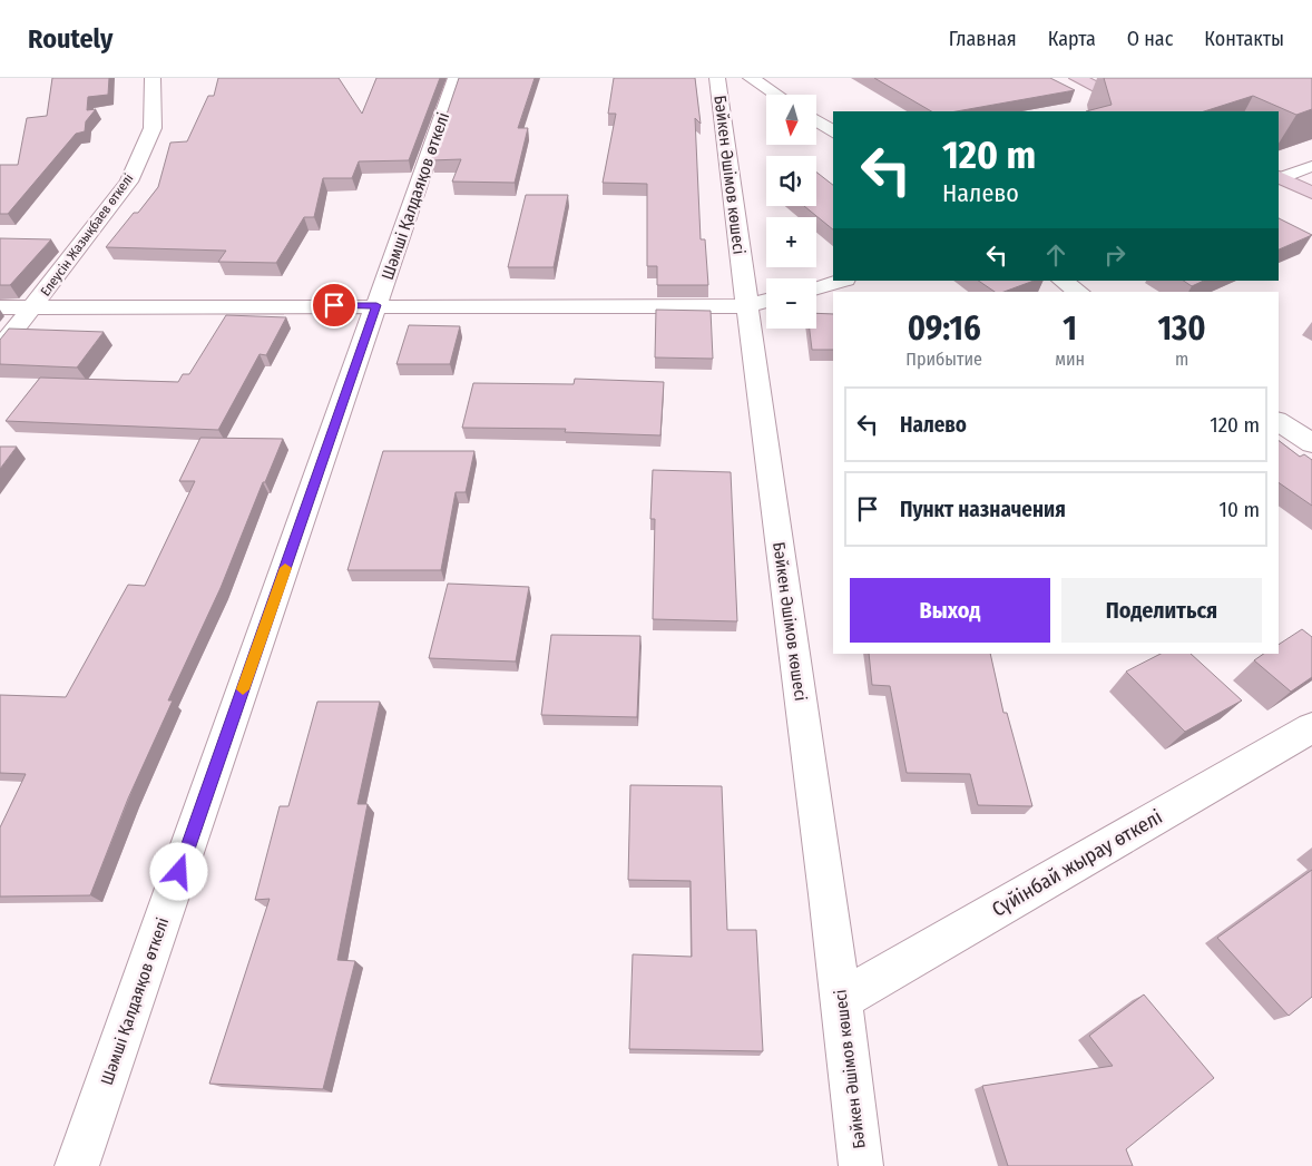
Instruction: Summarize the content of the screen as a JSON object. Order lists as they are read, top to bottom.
{
  "streets": {
    "street": [
      "Бәйкен Әшімов көшесі",
      "Шәмші Қалдаяқов өткелі",
      "Елеусін Жазықбаев өткелі",
      "Сүйінбай жырау өткелі"
    ]
  },
  "crossings": [
    ["Бәйкен Әшімов көшесі", "Сүйінбай жырау өткелі"]
  ],
  "north": "bottom",
  "page": {
    "header": "Routely",
    "nav": [
      "Главная",
      "Карта",
      "О нас",
      "Контакты"
    ],
    "map_buttons": ["+", "−"],
    "turn": ["120 m", "Налево"],
    "eta": [
      "09:16",
      "Прибытие",
      "1",
      "мин",
      "130",
      "m"
    ],
    "list": [
      {
        "name": "Налево",
        "value": "120 m"
      },
      {
        "name": "Пункт назначения",
        "value": "10 m"
      }
    ],
    "buttons": ["Выход", "Поделиться"]
  }
}
